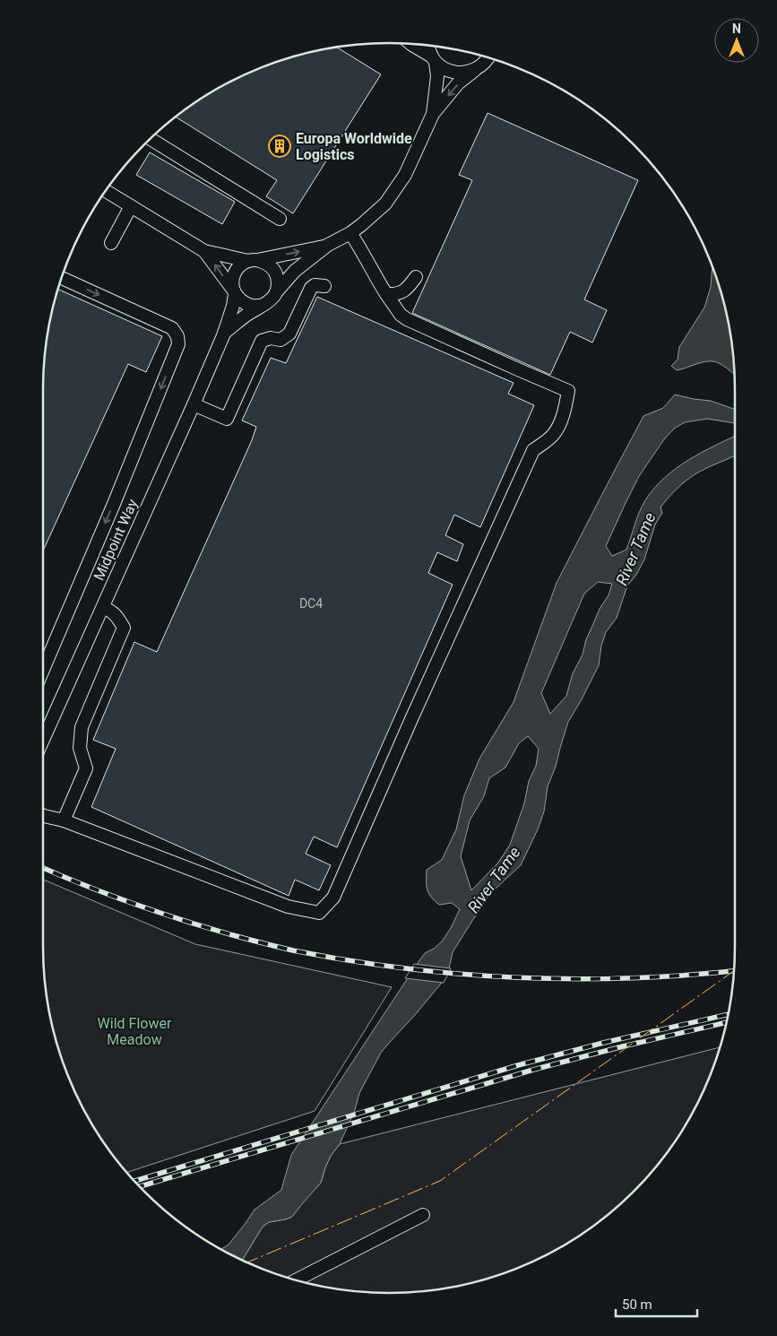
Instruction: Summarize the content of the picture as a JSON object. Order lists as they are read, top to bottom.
{
  "streets": {
    "street": ["Midpoint Way"]
  },
  "water": ["River Tame"],
  "parks": ["Wild Flower Meadow"],
  "places": {
    "building": ["Europa Worldwide Logistics"]
  },
  "house_numbers": ["DC4"],
  "scale_bar": "50 m",
  "north": "top"
}
